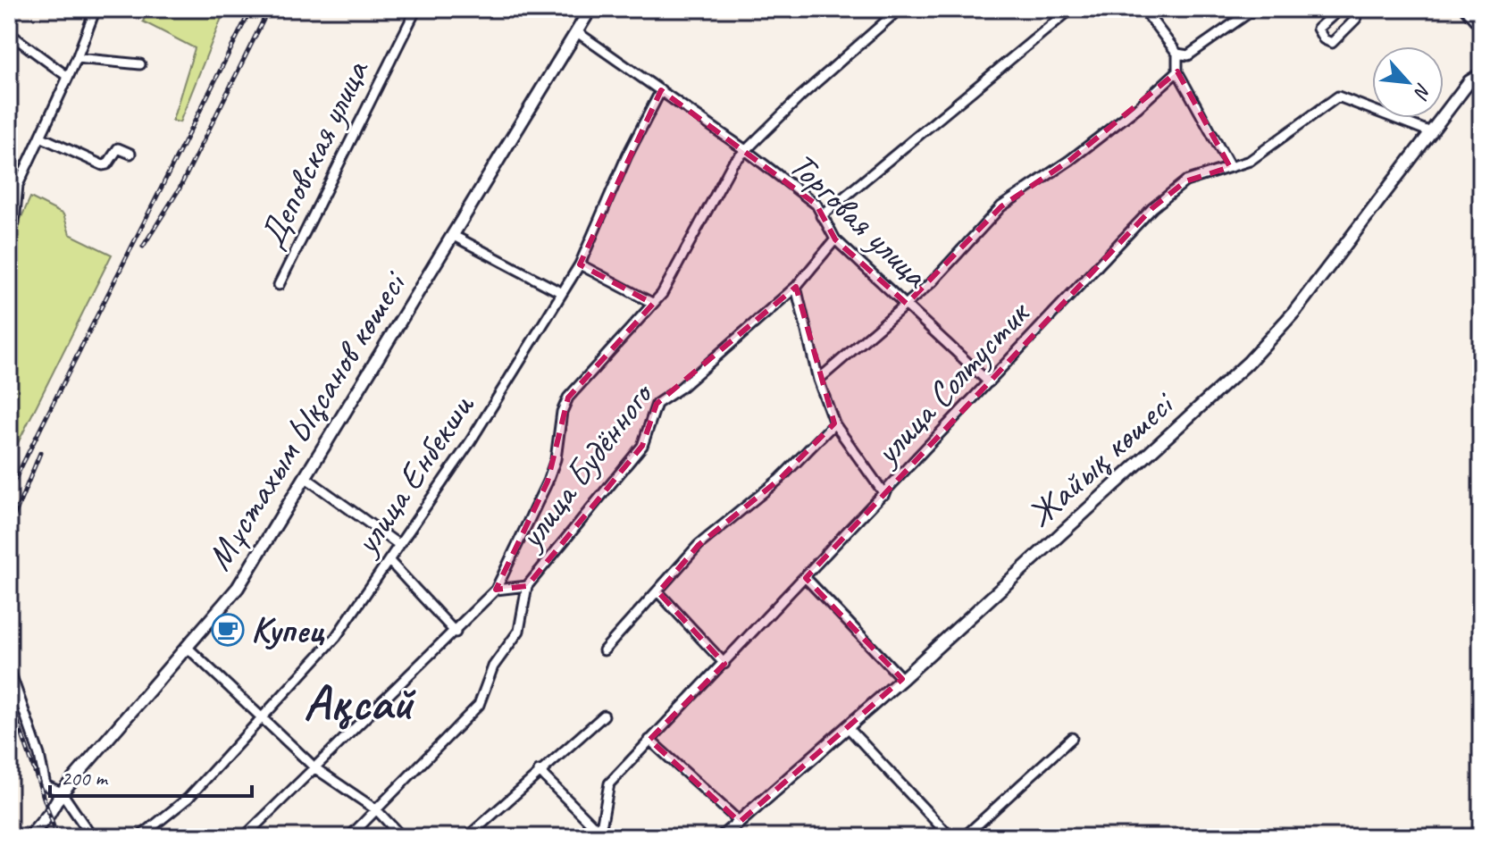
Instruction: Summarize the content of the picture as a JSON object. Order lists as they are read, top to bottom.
{
  "streets": {
    "street": [
      "Деповская улица",
      "Торговая улица",
      "улица Солтустик",
      "Мұстахым Ықсанов көшесі",
      "Жайық көшесі",
      "улица Будённого",
      "улица Енбекши"
    ]
  },
  "crossings": [
    ["Торговая улица", "улица Солтустик"],
    ["Торговая улица", "Мұстахым Ықсанов көшесі"],
    ["Торговая улица", "улица Будённого"],
    ["Торговая улица", "улица Енбекши"],
    ["улица Солтустик", "Жайық көшесі"]
  ],
  "districts": ["Ақсай"],
  "places": {
    "cafe": ["Купец"]
  },
  "scale_bar": "200 m",
  "north": "bottom right"
}
